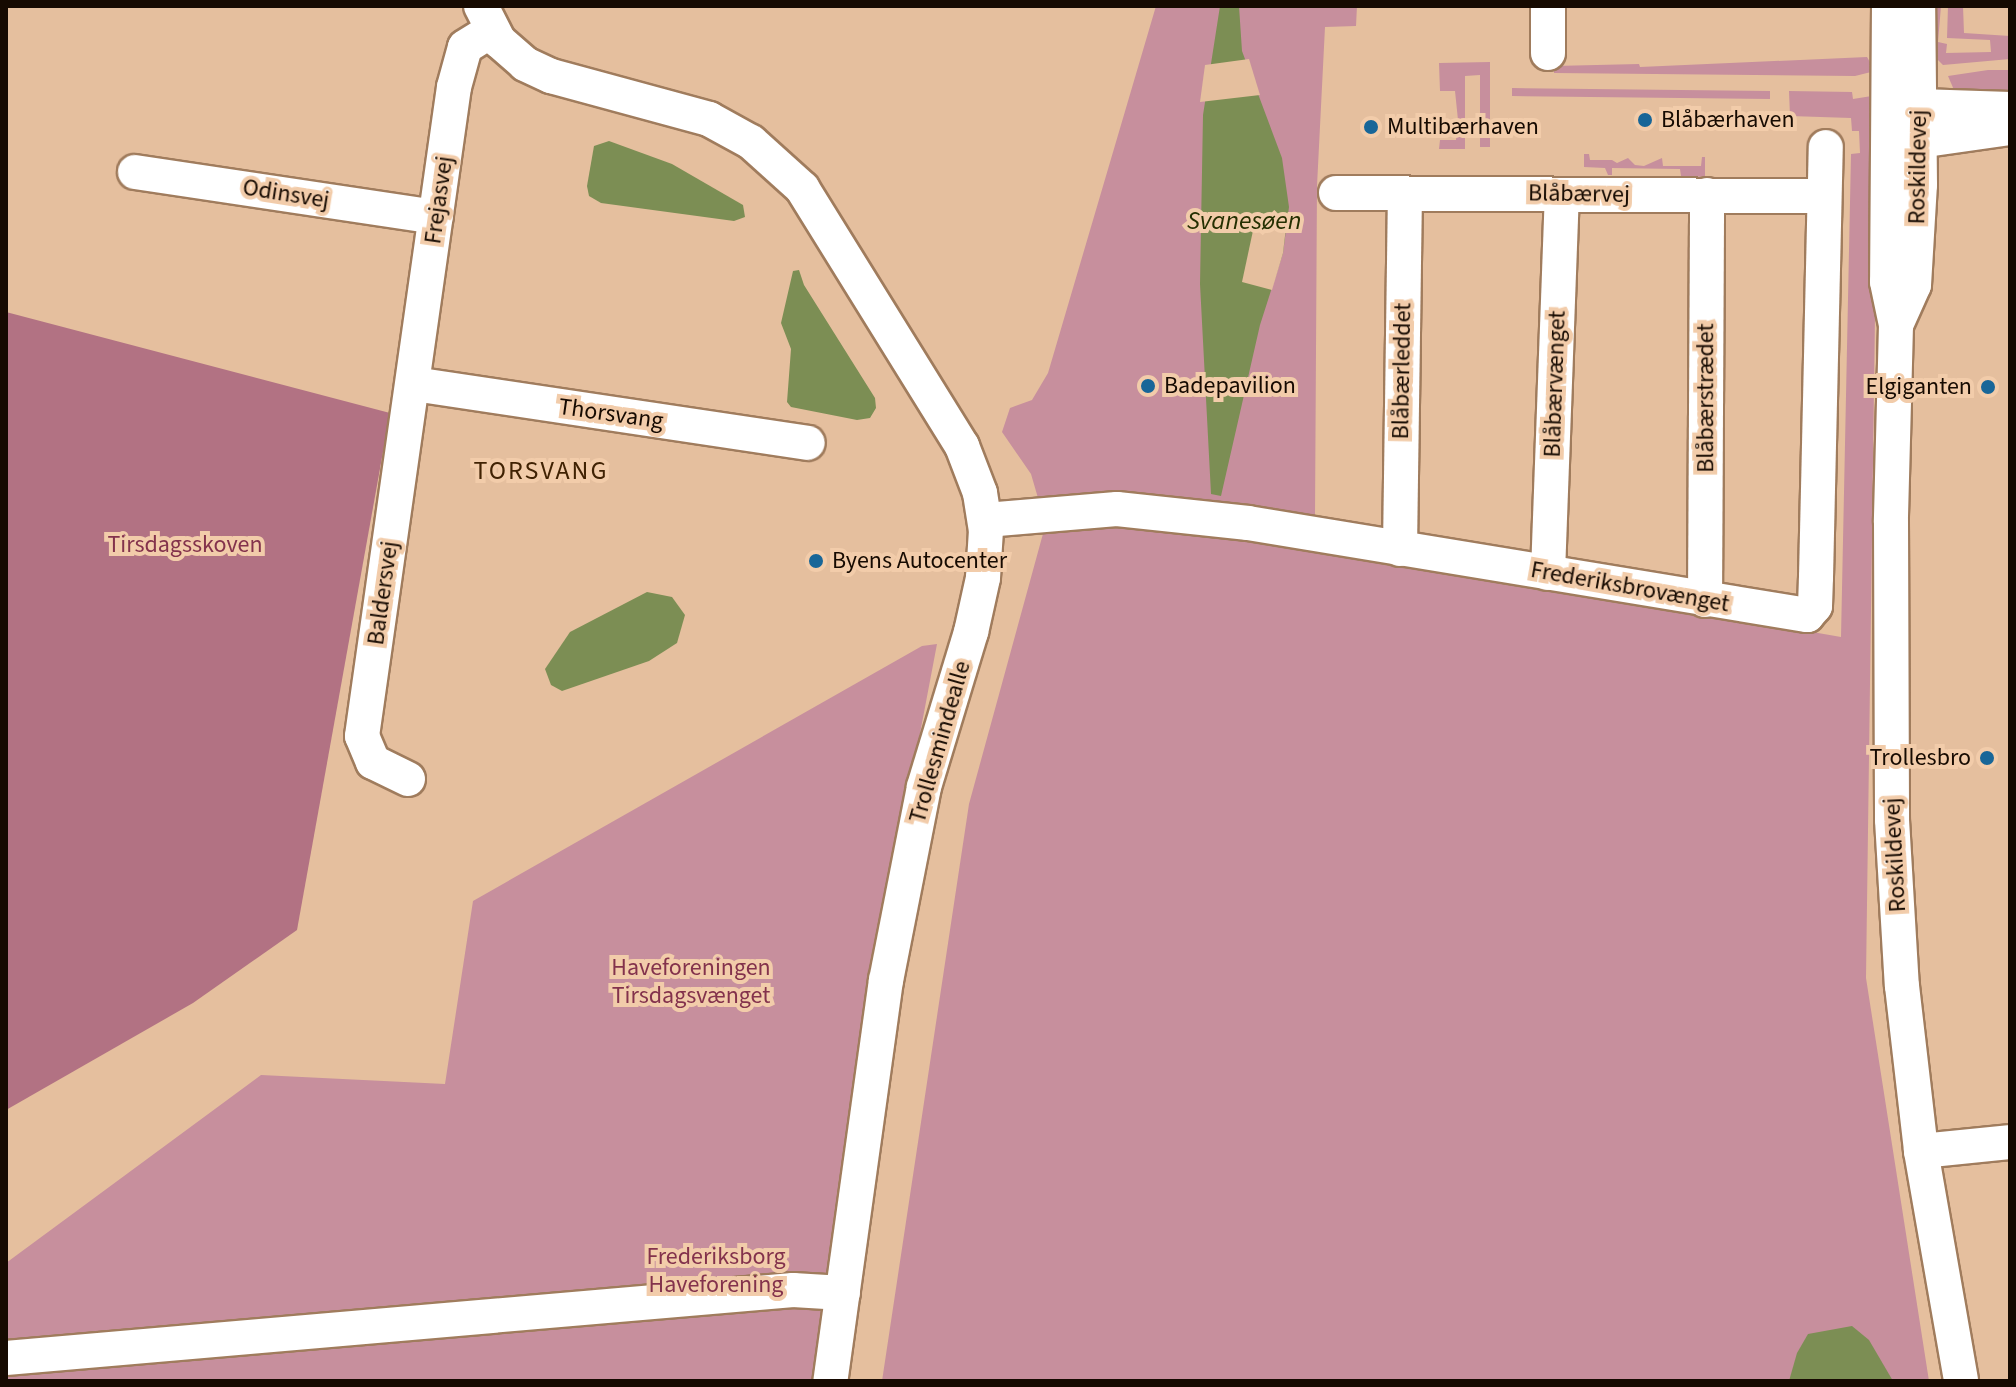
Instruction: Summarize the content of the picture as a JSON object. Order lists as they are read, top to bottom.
{
  "streets": {
    "street": [
      "Roskildevej",
      "Odinsvej",
      "Blåbærvej",
      "Frejasvej",
      "Blåbærleddet",
      "Blåbærvænget",
      "Blåbærstrædet",
      "Thorsvang",
      "Frederiksbrovænget",
      "Baldersvej",
      "Trollesmindealle"
    ]
  },
  "crossings": [
    ["Odinsvej", "Frejasvej"],
    ["Blåbærvej", "Blåbærleddet"],
    ["Blåbærvej", "Blåbærvænget"],
    ["Blåbærvej", "Blåbærstrædet"],
    ["Blåbærvej", "Frederiksbrovænget"],
    ["Frejasvej", "Thorsvang"],
    ["Frejasvej", "Baldersvej"],
    ["Frejasvej", "Trollesmindealle"],
    ["Blåbærleddet", "Frederiksbrovænget"],
    ["Blåbærvænget", "Frederiksbrovænget"],
    ["Blåbærstrædet", "Frederiksbrovænget"],
    ["Thorsvang", "Baldersvej"],
    ["Frederiksbrovænget", "Trollesmindealle"]
  ],
  "districts": ["TORSVANG"],
  "water": ["Svanesøen"],
  "parks": ["Tirsdagsskoven", "Haveforeningen Tirsdagsvænget", "Frederiksborg Haveforening"],
  "places": [
    "Blåbærhaven",
    "Multibærhaven",
    "Badepavilion",
    "Elgiganten",
    "Byens Autocenter",
    "Trollesbro"
  ]
}
